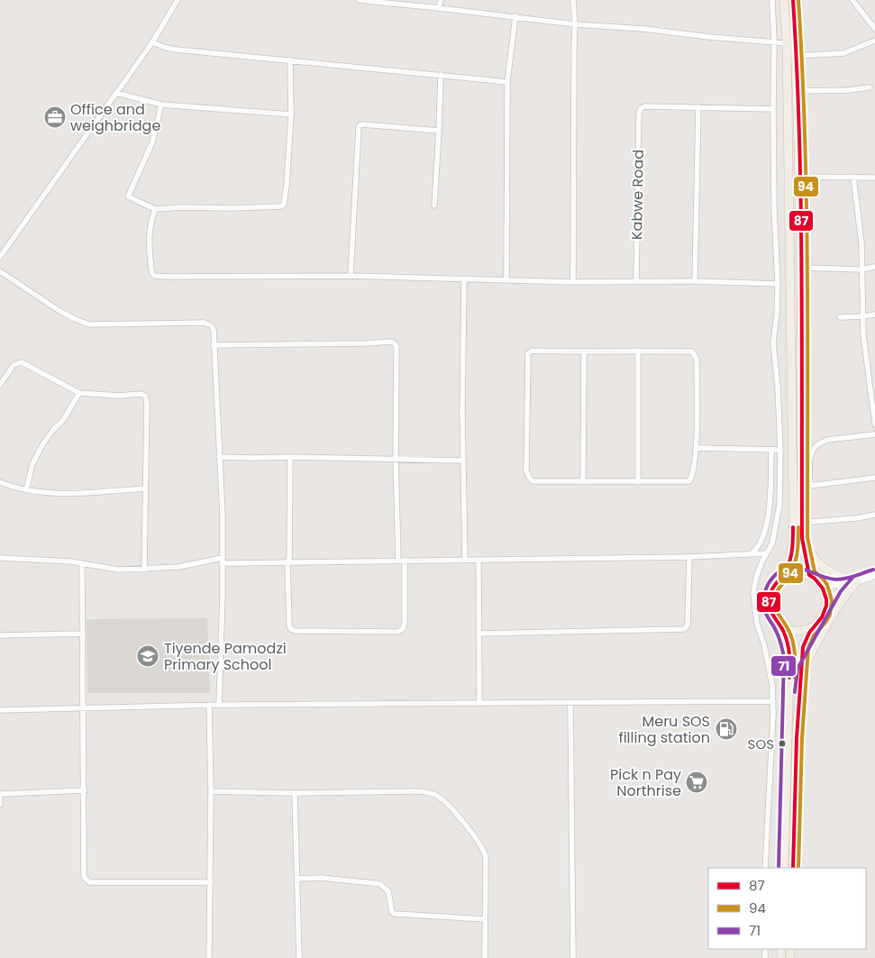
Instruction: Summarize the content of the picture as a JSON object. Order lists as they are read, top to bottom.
{
  "streets": {
    "street": ["Kabwe Road"]
  },
  "places": {
    "office": ["Office and weighbridge"],
    "school or university": ["Tiyende Pamodzi Primary School"],
    "fuel station": ["Meru SOS filling station"],
    "other": ["SOS"],
    "supermarket": ["Pick n Pay Northrise"]
  },
  "lines": ["transit line 87", "transit line 94", "transit line 71"],
  "legend": ["87", "94", "71"]
}
